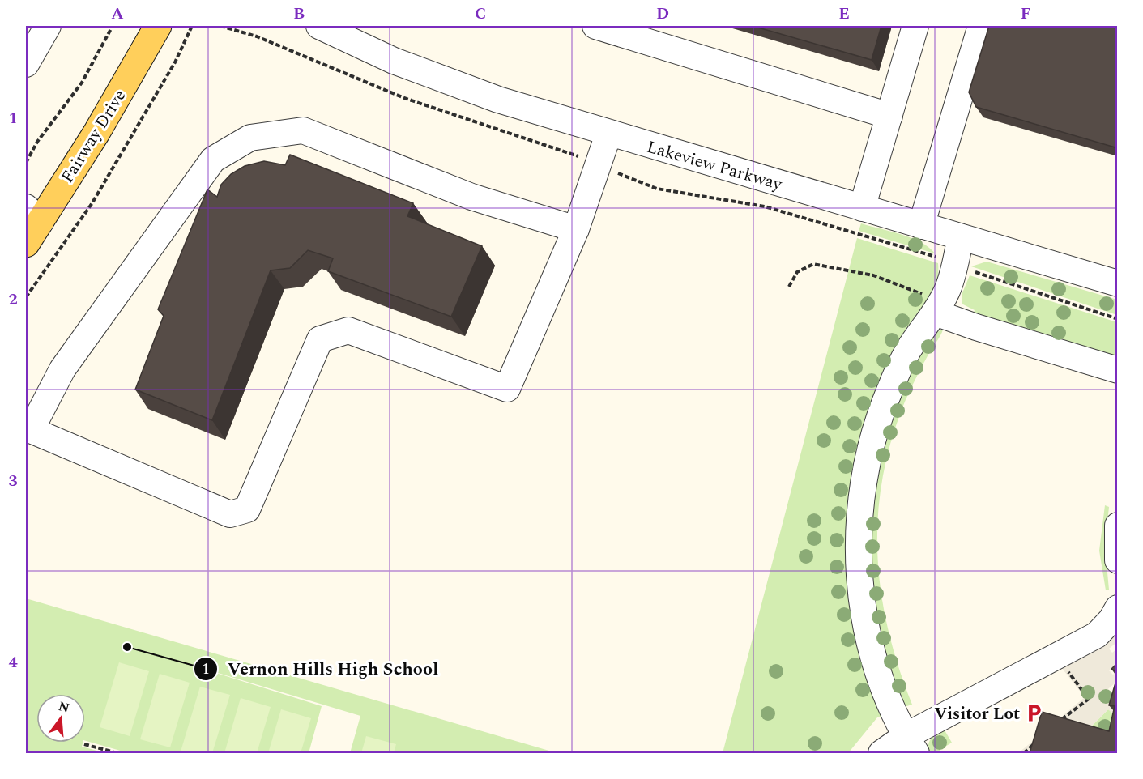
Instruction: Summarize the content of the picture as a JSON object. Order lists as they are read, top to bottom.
{
  "streets": {
    "main road": ["Fairway Drive"],
    "street": ["Lakeview Parkway"]
  },
  "places": {
    "other": ["Vernon Hills High School"],
    "parking": ["Visitor Lot"]
  },
  "north": "top",
  "grid": {
    "columns": [
      "A",
      "B",
      "C",
      "D",
      "E",
      "F"
    ],
    "rows": [
      "1",
      "2",
      "3",
      "4"
    ]
  }
}
